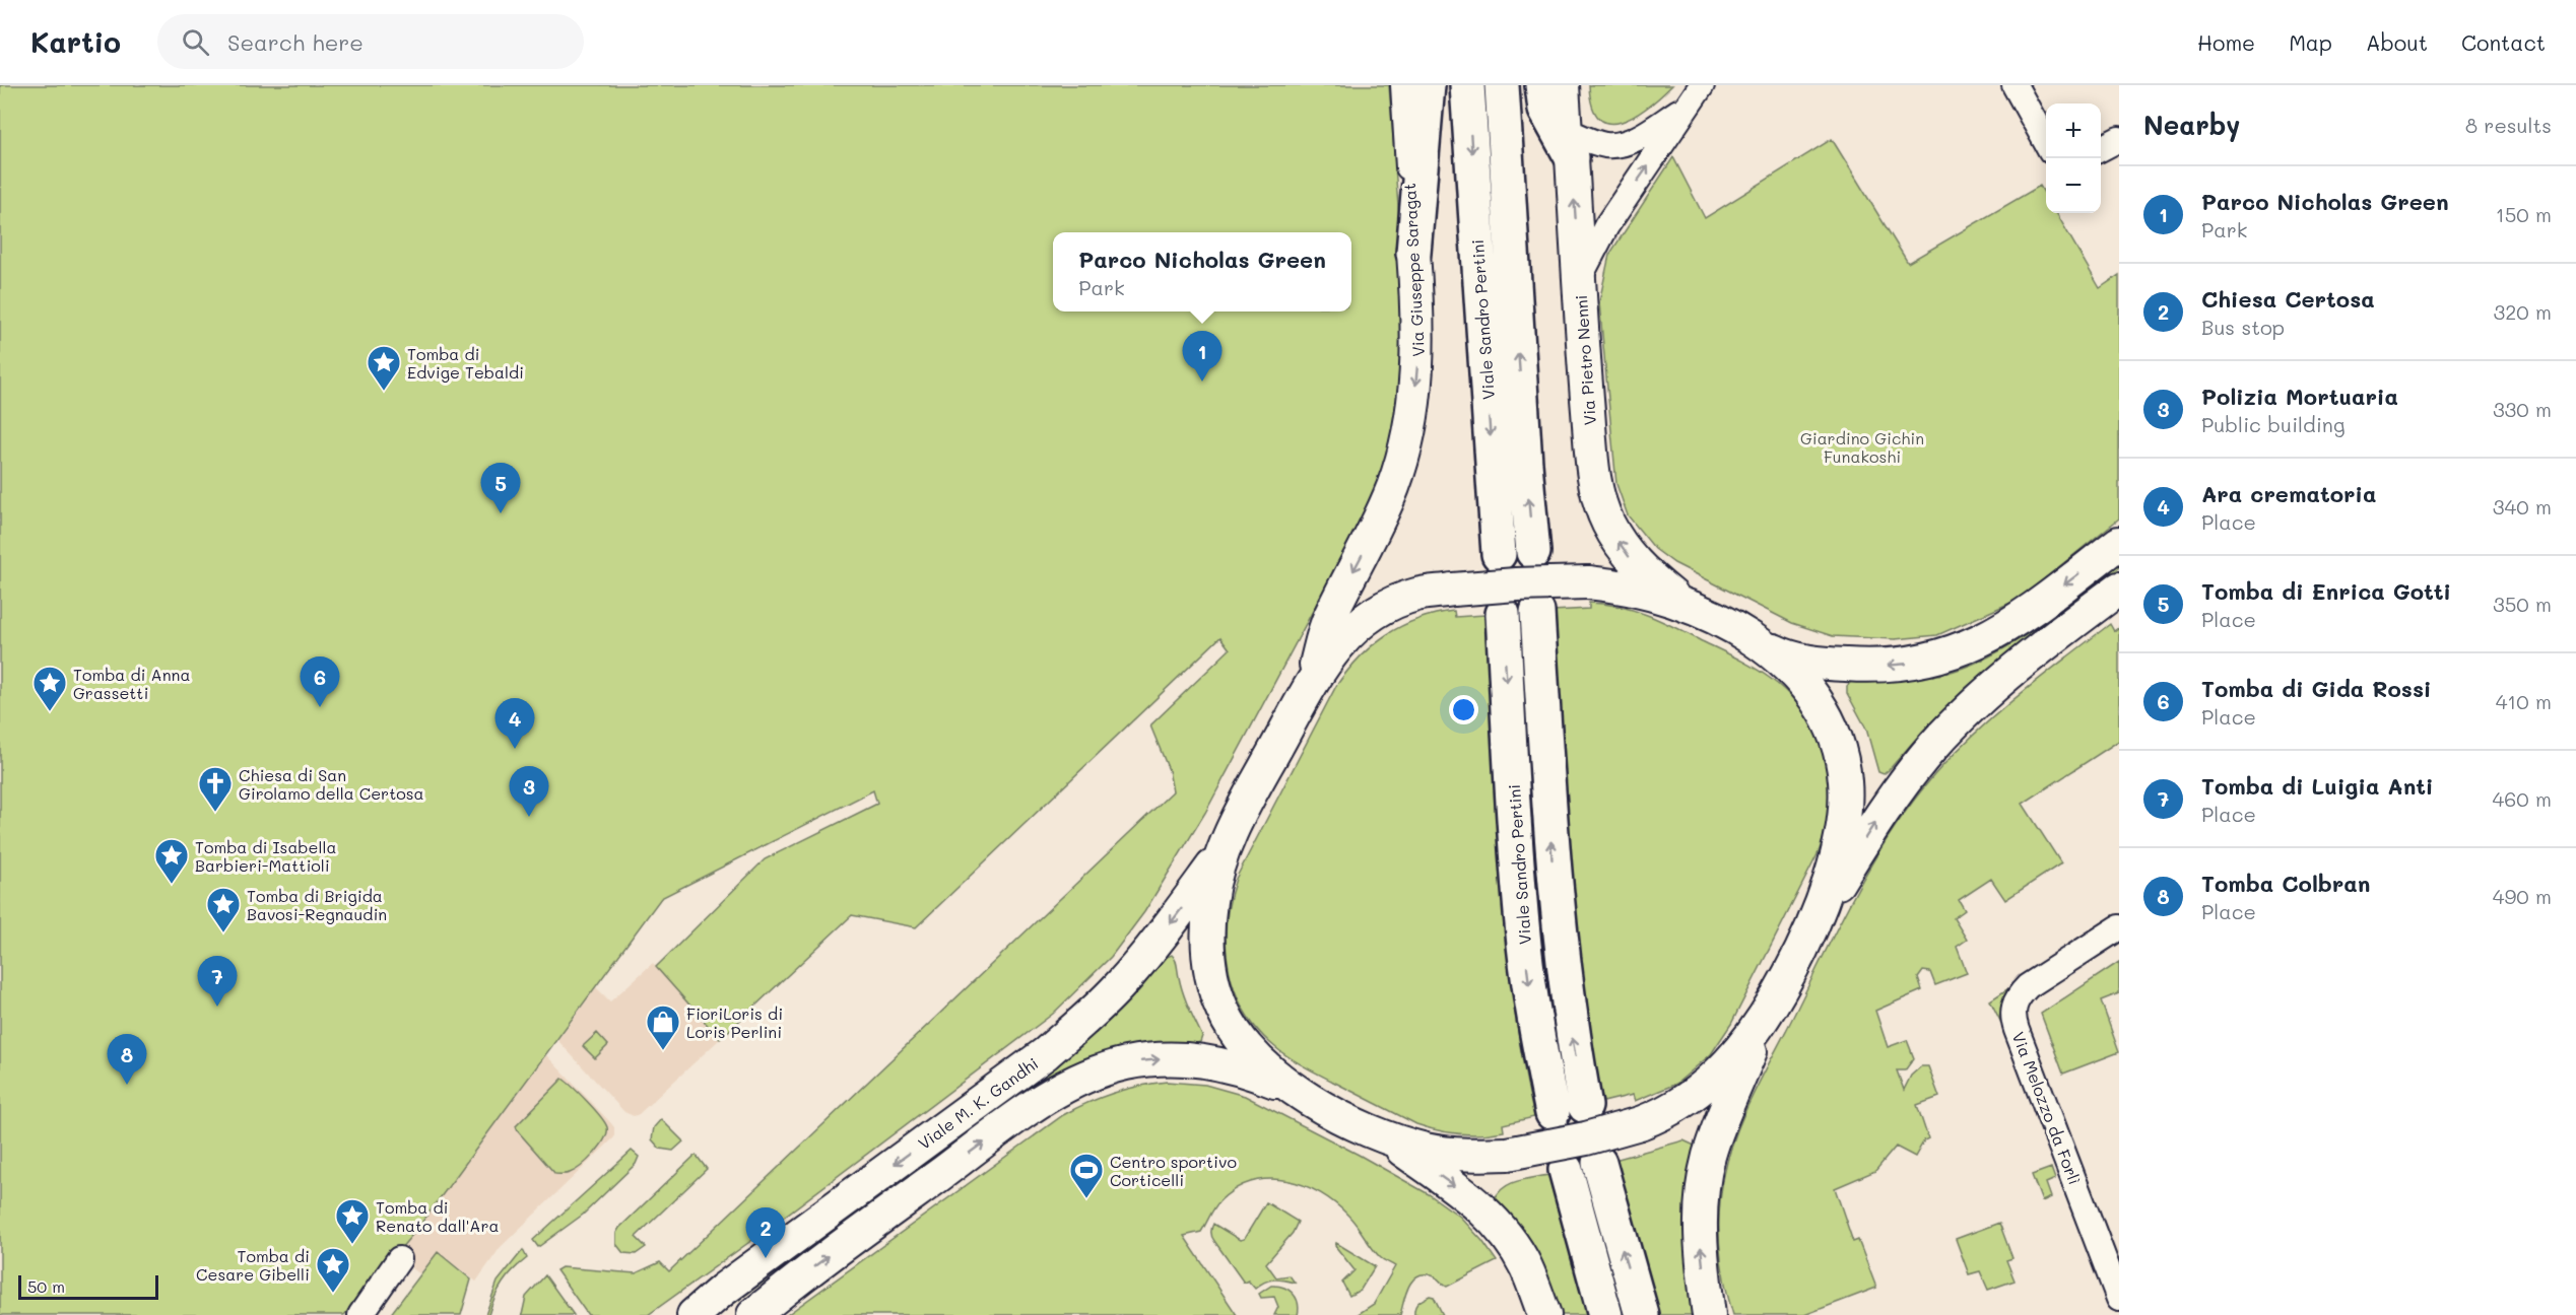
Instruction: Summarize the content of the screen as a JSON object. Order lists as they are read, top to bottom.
{
  "streets": {
    "highway": ["Viale Sandro Pertini"],
    "main road": ["Via Giuseppe Saragat", "Via Pietro Nenni", "Viale M. K. Gandhi"],
    "street": ["Via Melozzo da Forlì"]
  },
  "one_way": ["Via Giuseppe Saragat", "Via Pietro Nenni", "Viale M. K. Gandhi"],
  "parks": ["Giardino Gichin Funakoshi"],
  "places": {
    "place": [
      "Tomba di Edvige Tebaldi",
      "Tomba di Anna Grassetti",
      "Tomba di Isabella Barbieri-Mattioli",
      "Tomba di Brigida Bavosi-Regnaudin",
      "Tomba di Renato dall'Ara",
      "Tomba di Cesare Gibelli"
    ],
    "church": ["Chiesa di San Girolamo della Certosa"],
    "shop": ["FioriLoris di Loris Perlini"],
    "sports": ["Centro sportivo Corticelli"]
  },
  "scale_bar": "50 m",
  "page": {
    "header": "Kartio",
    "search": "Search here",
    "nav": [
      "Home",
      "Map",
      "About",
      "Contact"
    ],
    "heading": ["Nearby", "8 results"],
    "map_buttons": ["+", "−"],
    "list": [
      {
        "mark": "1",
        "name": "Parco Nicholas Green",
        "note": "Park",
        "value": "150 m"
      },
      {
        "mark": "2",
        "name": "Chiesa Certosa",
        "note": "Bus stop",
        "value": "320 m"
      },
      {
        "mark": "3",
        "name": "Polizia Mortuaria",
        "note": "Public building",
        "value": "330 m"
      },
      {
        "mark": "4",
        "name": "Ara crematoria",
        "note": "Place",
        "value": "340 m"
      },
      {
        "mark": "5",
        "name": "Tomba di Enrica Gotti",
        "note": "Place",
        "value": "350 m"
      },
      {
        "mark": "6",
        "name": "Tomba di Gida Rossi",
        "note": "Place",
        "value": "410 m"
      },
      {
        "mark": "7",
        "name": "Tomba di Luigia Anti",
        "note": "Place",
        "value": "460 m"
      },
      {
        "mark": "8",
        "name": "Tomba Colbran",
        "note": "Place",
        "value": "490 m"
      }
    ],
    "popup": ["Parco Nicholas Green", "Park"],
    "pins": [
      "1",
      "5",
      "6",
      "4",
      "3",
      "7",
      "8",
      "2"
    ],
    "scale": "50 m"
  }
}
